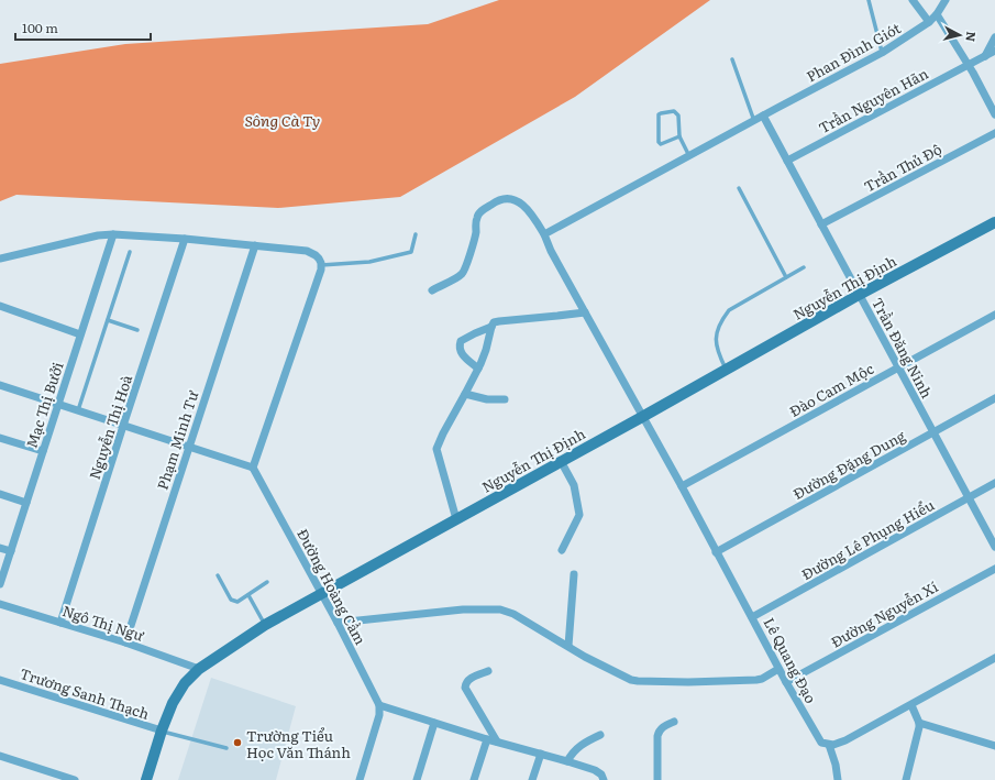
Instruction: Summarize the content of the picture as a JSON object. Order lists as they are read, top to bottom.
{
  "streets": {
    "street": [
      "Phan Đình Giót",
      "Trần Nguyên Hãn",
      "Trần Thủ Độ",
      "Nguyễn Thị Định",
      "Trần Đăng Ninh",
      "Đào Cam Mộc",
      "Mạc Thị Bưởi",
      "Nguyễn Thị Hoà",
      "Phạm Minh Tư",
      "Đường Đặng Dung",
      "Đường Lê Phụng Hiểu",
      "Đường Hoàng Cầm",
      "Đường Nguyễn Xí",
      "Ngô Thị Ngư",
      "Lê Quang Đạo",
      "Trương Sanh Thạch"
    ]
  },
  "crossings": [
    ["Phan Đình Giót", "Trần Đăng Ninh"],
    ["Phan Đình Giót", "Lê Quang Đạo"],
    ["Trần Nguyên Hãn", "Trần Đăng Ninh"],
    ["Trần Thủ Độ", "Trần Đăng Ninh"],
    ["Nguyễn Thị Định", "Trần Đăng Ninh"],
    ["Nguyễn Thị Định", "Đường Hoàng Cầm"],
    ["Nguyễn Thị Định", "Ngô Thị Ngư"],
    ["Nguyễn Thị Định", "Lê Quang Đạo"],
    ["Nguyễn Thị Định", "Trương Sanh Thạch"],
    ["Trần Đăng Ninh", "Đào Cam Mộc"],
    ["Trần Đăng Ninh", "Đường Đặng Dung"],
    ["Trần Đăng Ninh", "Đường Lê Phụng Hiểu"],
    ["Đào Cam Mộc", "Lê Quang Đạo"],
    ["Nguyễn Thị Hoà", "Ngô Thị Ngư"],
    ["Phạm Minh Tư", "Ngô Thị Ngư"],
    ["Đường Đặng Dung", "Lê Quang Đạo"],
    ["Đường Lê Phụng Hiểu", "Lê Quang Đạo"],
    ["Đường Nguyễn Xí", "Lê Quang Đạo"]
  ],
  "water": ["Sông Cà Ty"],
  "places": ["Trường Tiểu Học Văn Thánh"],
  "scale_bar": "100 m",
  "north": "right"
}
